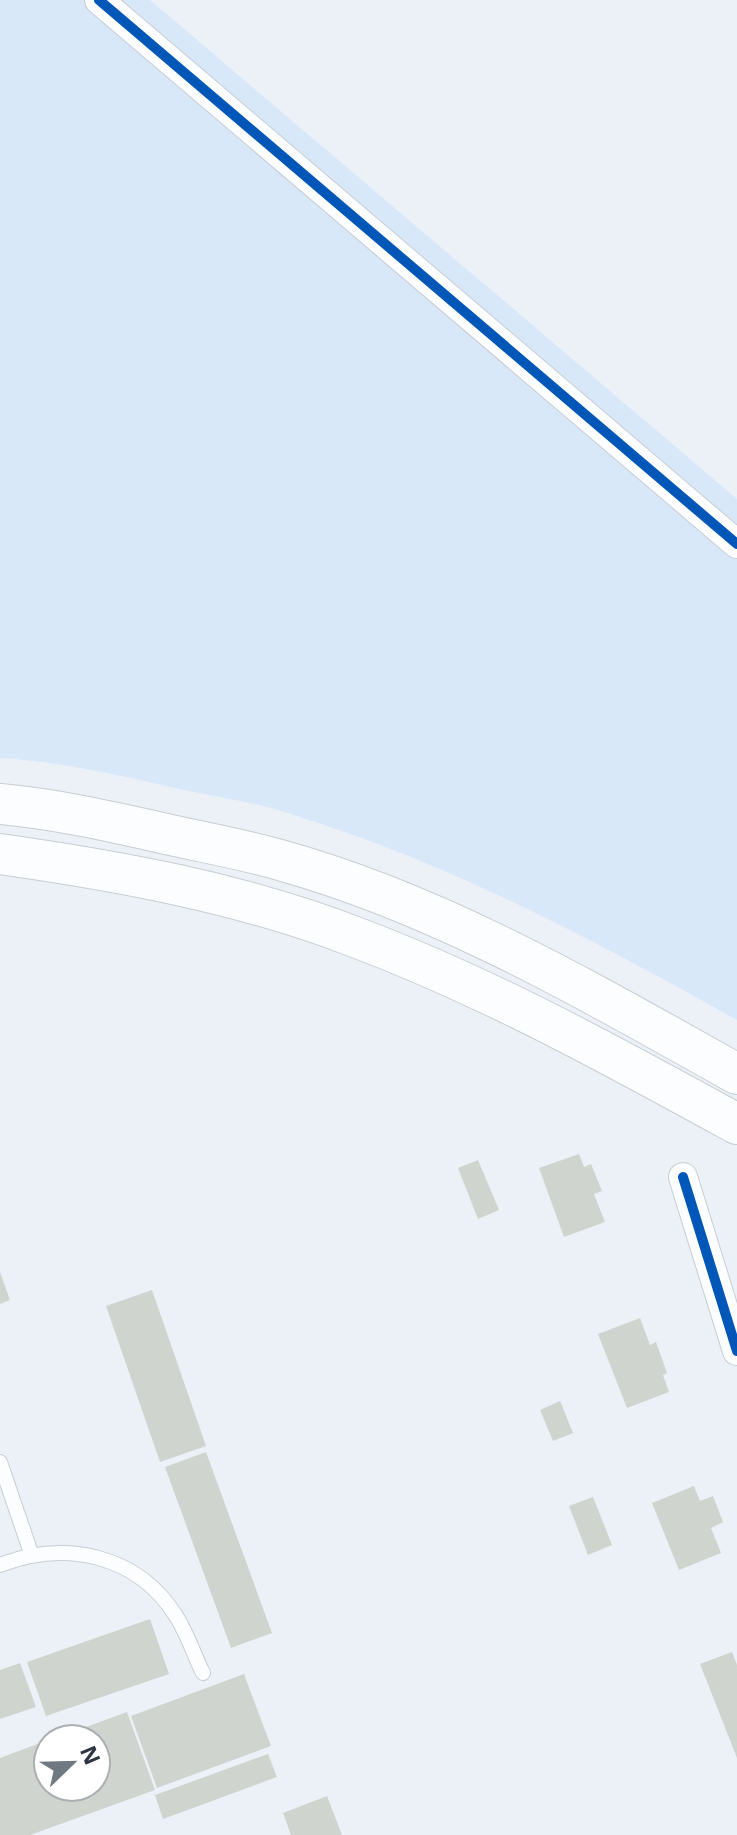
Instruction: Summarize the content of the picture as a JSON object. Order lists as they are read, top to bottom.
{
  "north": "top right"
}
